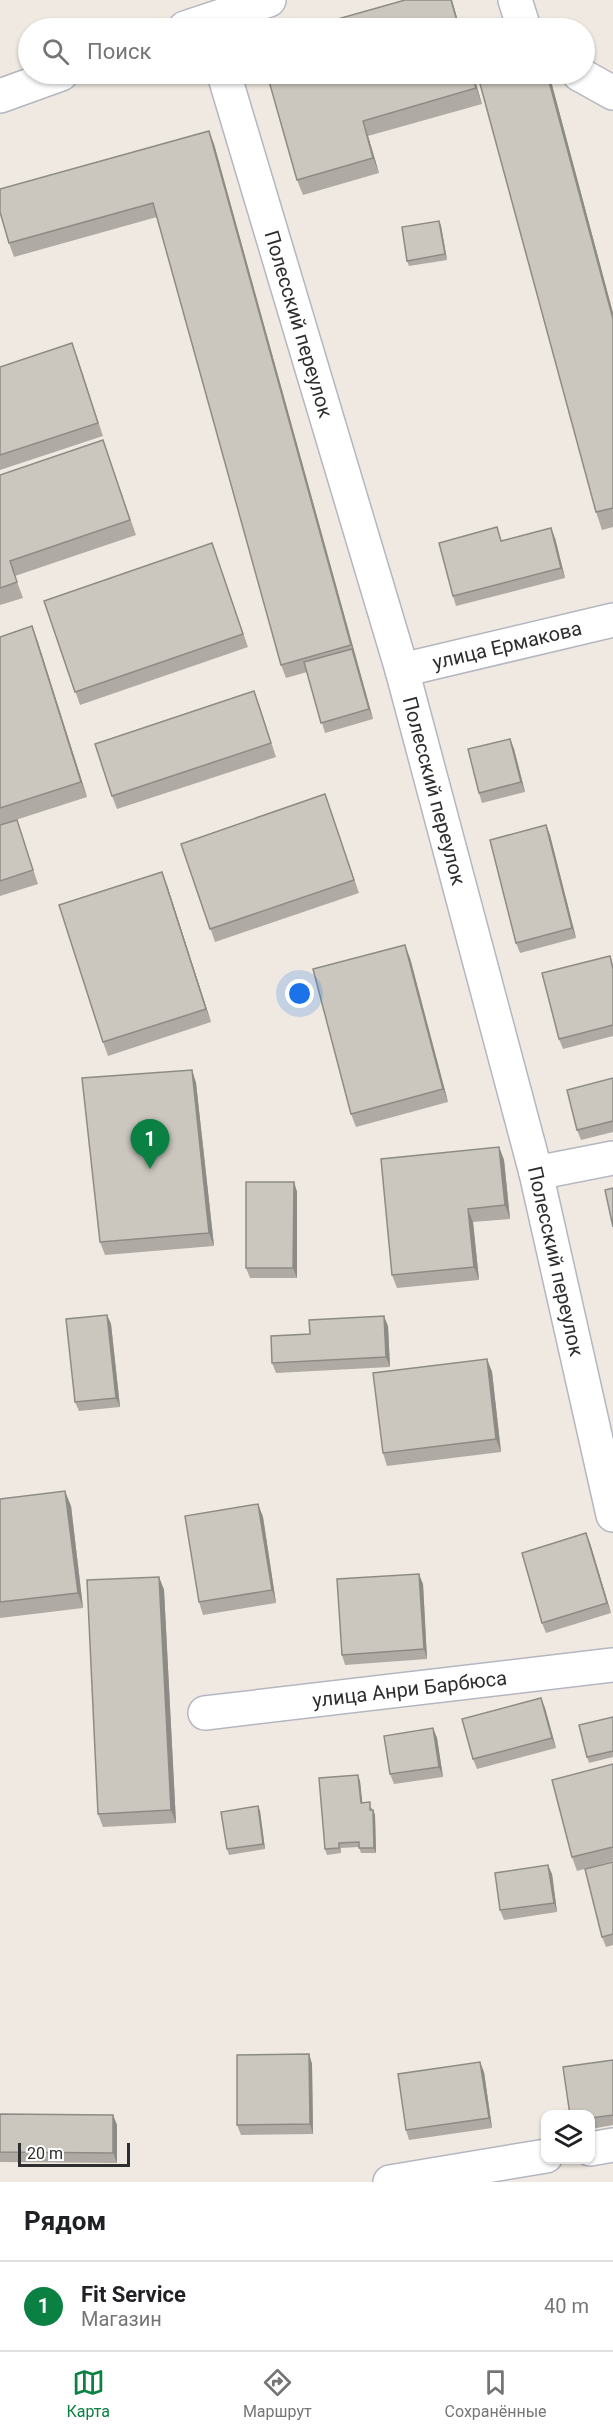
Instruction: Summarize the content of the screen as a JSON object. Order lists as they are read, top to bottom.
{
  "streets": {
    "street": ["Полесский переулок", "улица Ермакова", "улица Анри Барбюса"]
  },
  "crossings": [
    ["Полесский переулок", "улица Ермакова"]
  ],
  "scale_bar": "20 m",
  "page": {
    "search": "Поиск",
    "pins": "1",
    "scale": "20 m",
    "heading": "Рядом",
    "list": [
      {
        "mark": "1",
        "name": "Fit Service",
        "note": "Магазин",
        "value": "40 m"
      }
    ],
    "nav": ["Карта", "Маршрут", "Сохранённые"]
  }
}
